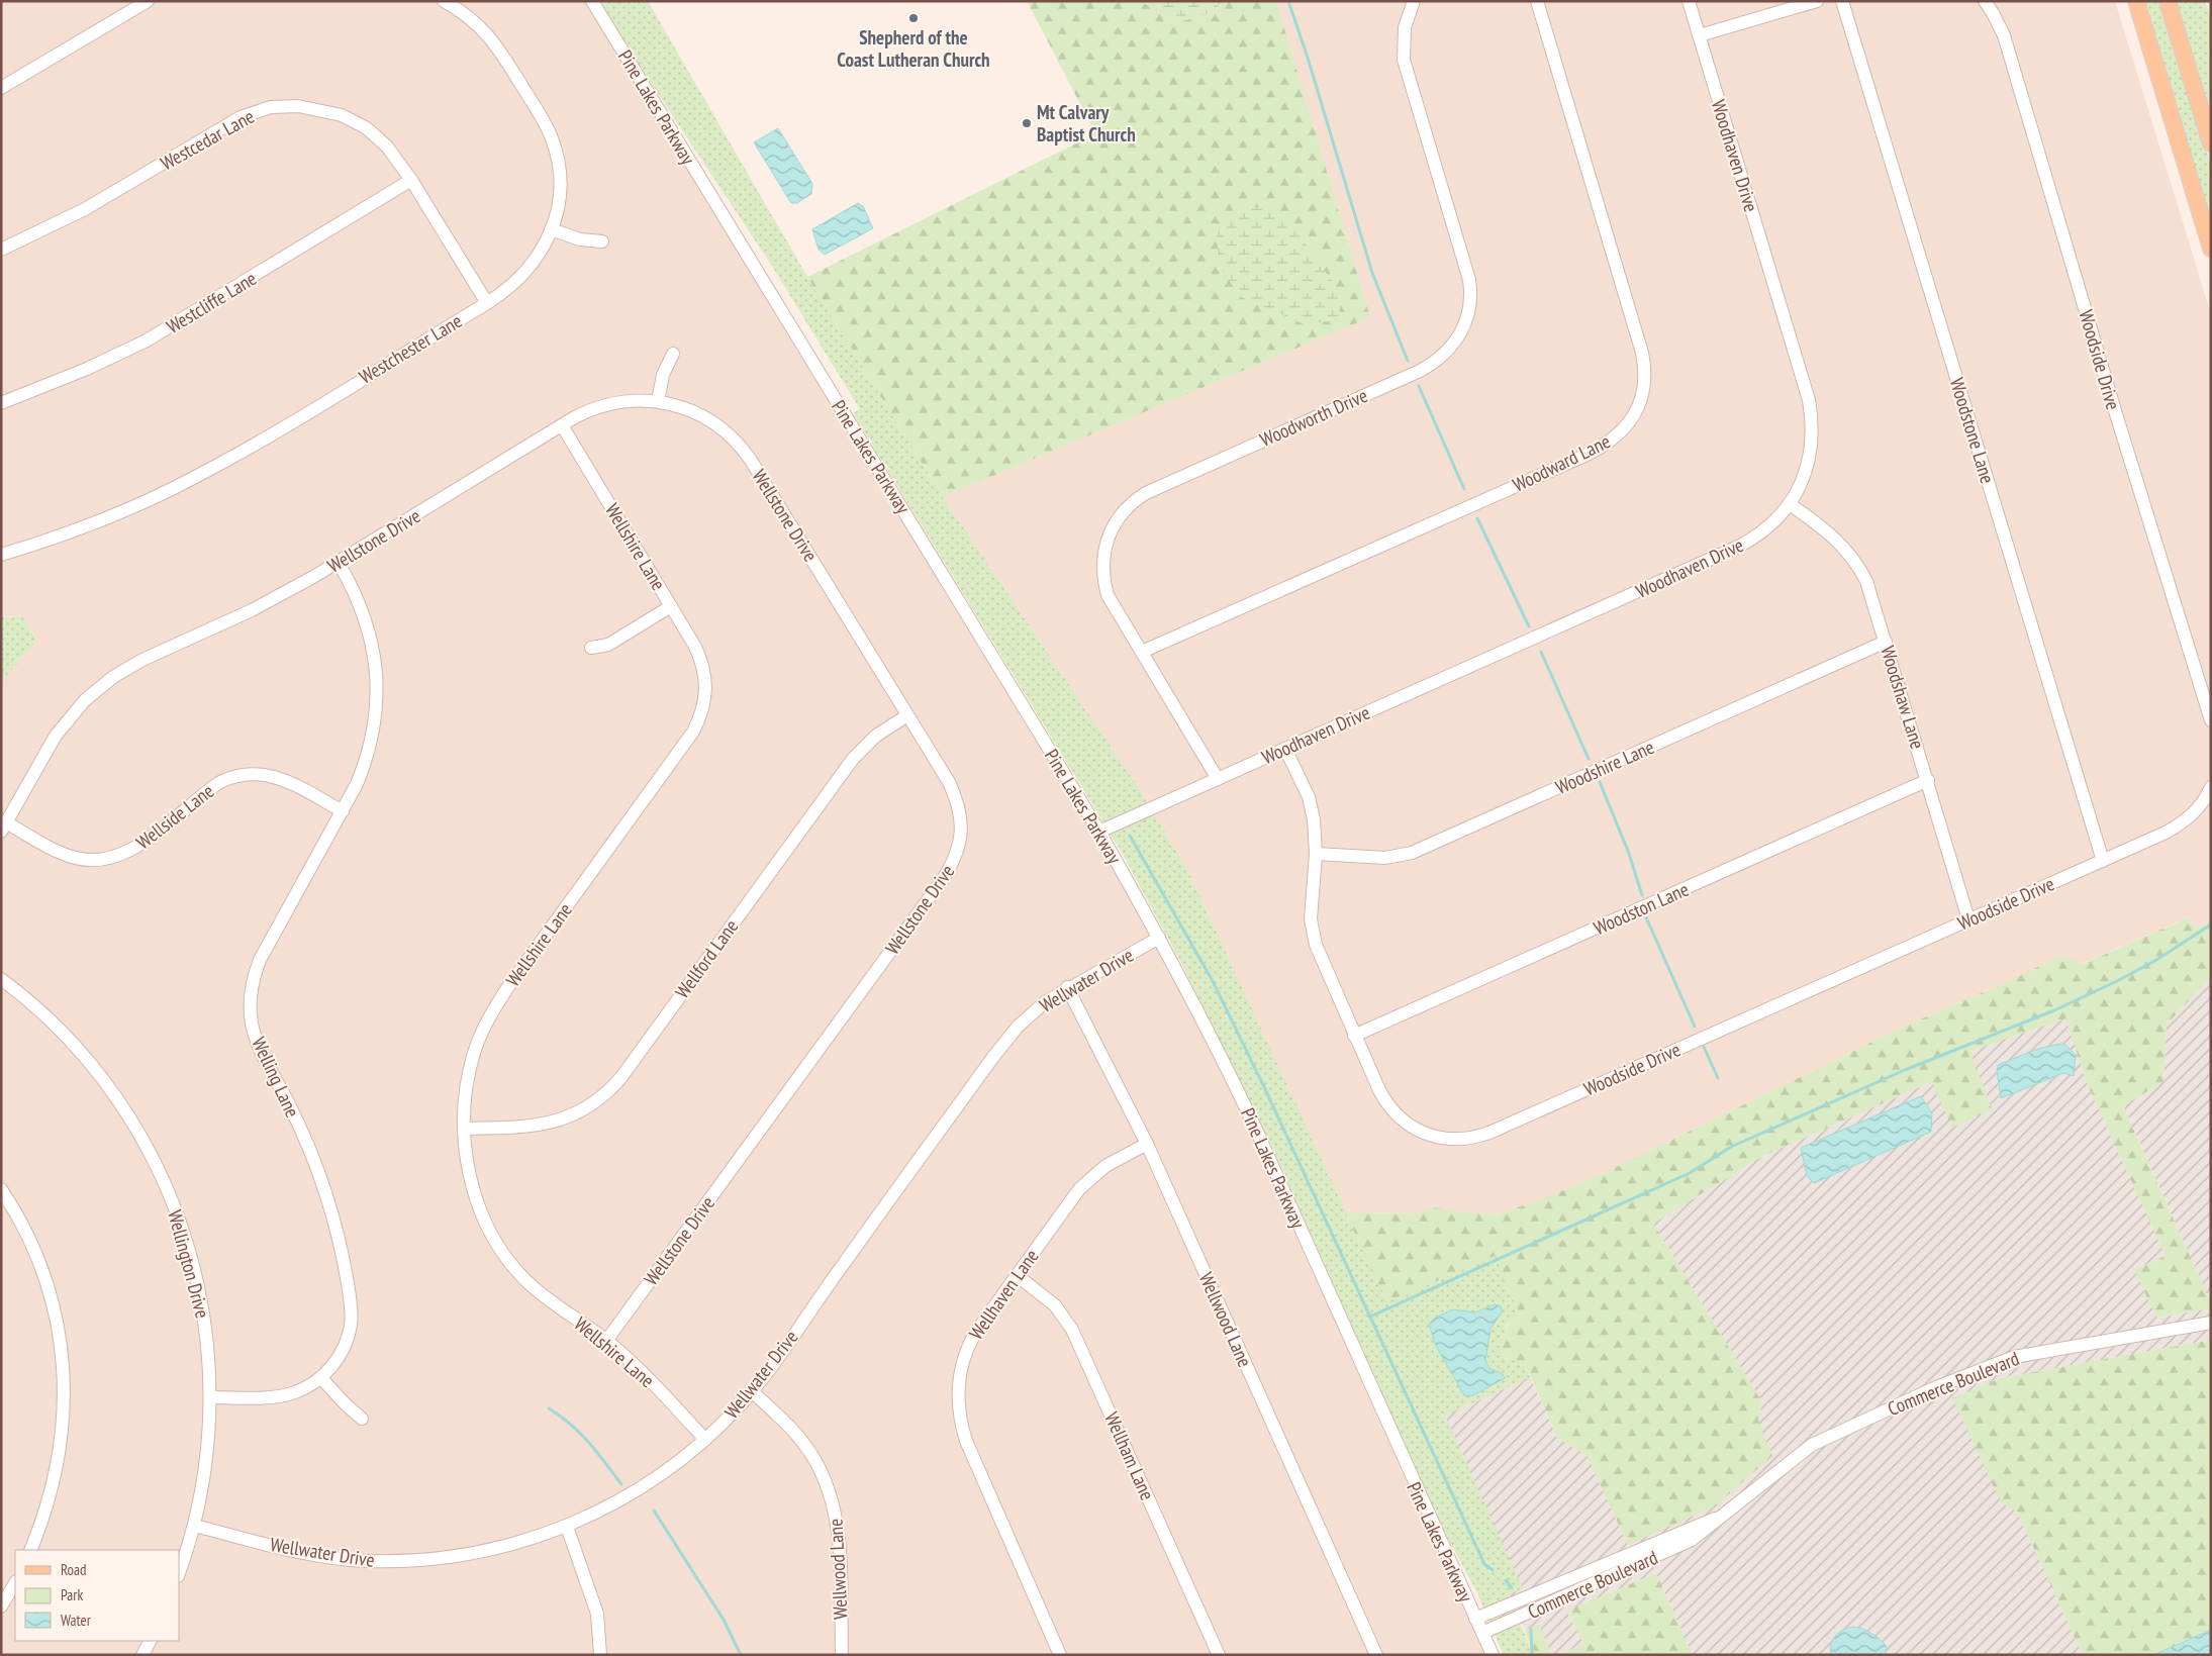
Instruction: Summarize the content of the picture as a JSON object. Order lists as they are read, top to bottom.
{
  "streets": {
    "street": [
      "Pine Lakes Parkway",
      "Westcedar Lane",
      "Woodhaven Drive",
      "Westcliffe Lane",
      "Westchester Lane",
      "Woodside Drive",
      "Woodworth Drive",
      "Woodstone Lane",
      "Woodward Lane",
      "Wellstone Drive",
      "Wellshire Lane",
      "Woodshaw Lane",
      "Woodshire Lane",
      "Wellside Lane",
      "Woodston Lane",
      "Wellford Lane",
      "Wellwater Drive",
      "Welling Lane",
      "Wellington Drive",
      "Wellhaven Lane",
      "Wellwood Lane",
      "Commerce Boulevard",
      "Wellham Lane"
    ]
  },
  "crossings": [
    ["Pine Lakes Parkway", "Woodhaven Drive"],
    ["Pine Lakes Parkway", "Wellwater Drive"],
    ["Pine Lakes Parkway", "Commerce Boulevard"],
    ["Westcedar Lane", "Westcliffe Lane"],
    ["Westcedar Lane", "Westchester Lane"],
    ["Woodhaven Drive", "Woodside Drive"],
    ["Woodhaven Drive", "Woodworth Drive"],
    ["Woodhaven Drive", "Woodshaw Lane"],
    ["Woodside Drive", "Woodstone Lane"],
    ["Woodside Drive", "Woodshaw Lane"],
    ["Woodside Drive", "Woodshire Lane"],
    ["Woodside Drive", "Woodston Lane"],
    ["Woodworth Drive", "Woodward Lane"],
    ["Wellstone Drive", "Wellshire Lane"],
    ["Wellstone Drive", "Wellside Lane"],
    ["Wellstone Drive", "Wellford Lane"],
    ["Wellstone Drive", "Welling Lane"],
    ["Wellshire Lane", "Wellford Lane"],
    ["Wellshire Lane", "Wellwater Drive"],
    ["Woodshaw Lane", "Woodshire Lane"],
    ["Woodshaw Lane", "Woodston Lane"],
    ["Wellside Lane", "Welling Lane"],
    ["Wellwater Drive", "Wellington Drive"],
    ["Wellwater Drive", "Wellwood Lane"],
    ["Welling Lane", "Wellington Drive"],
    ["Wellhaven Lane", "Wellwood Lane"],
    ["Wellhaven Lane", "Wellham Lane"]
  ],
  "places": ["Shepherd of the Coast Lutheran Church", "Mt Calvary Baptist Church"],
  "legend": ["Road", "Park", "Water"]
}
